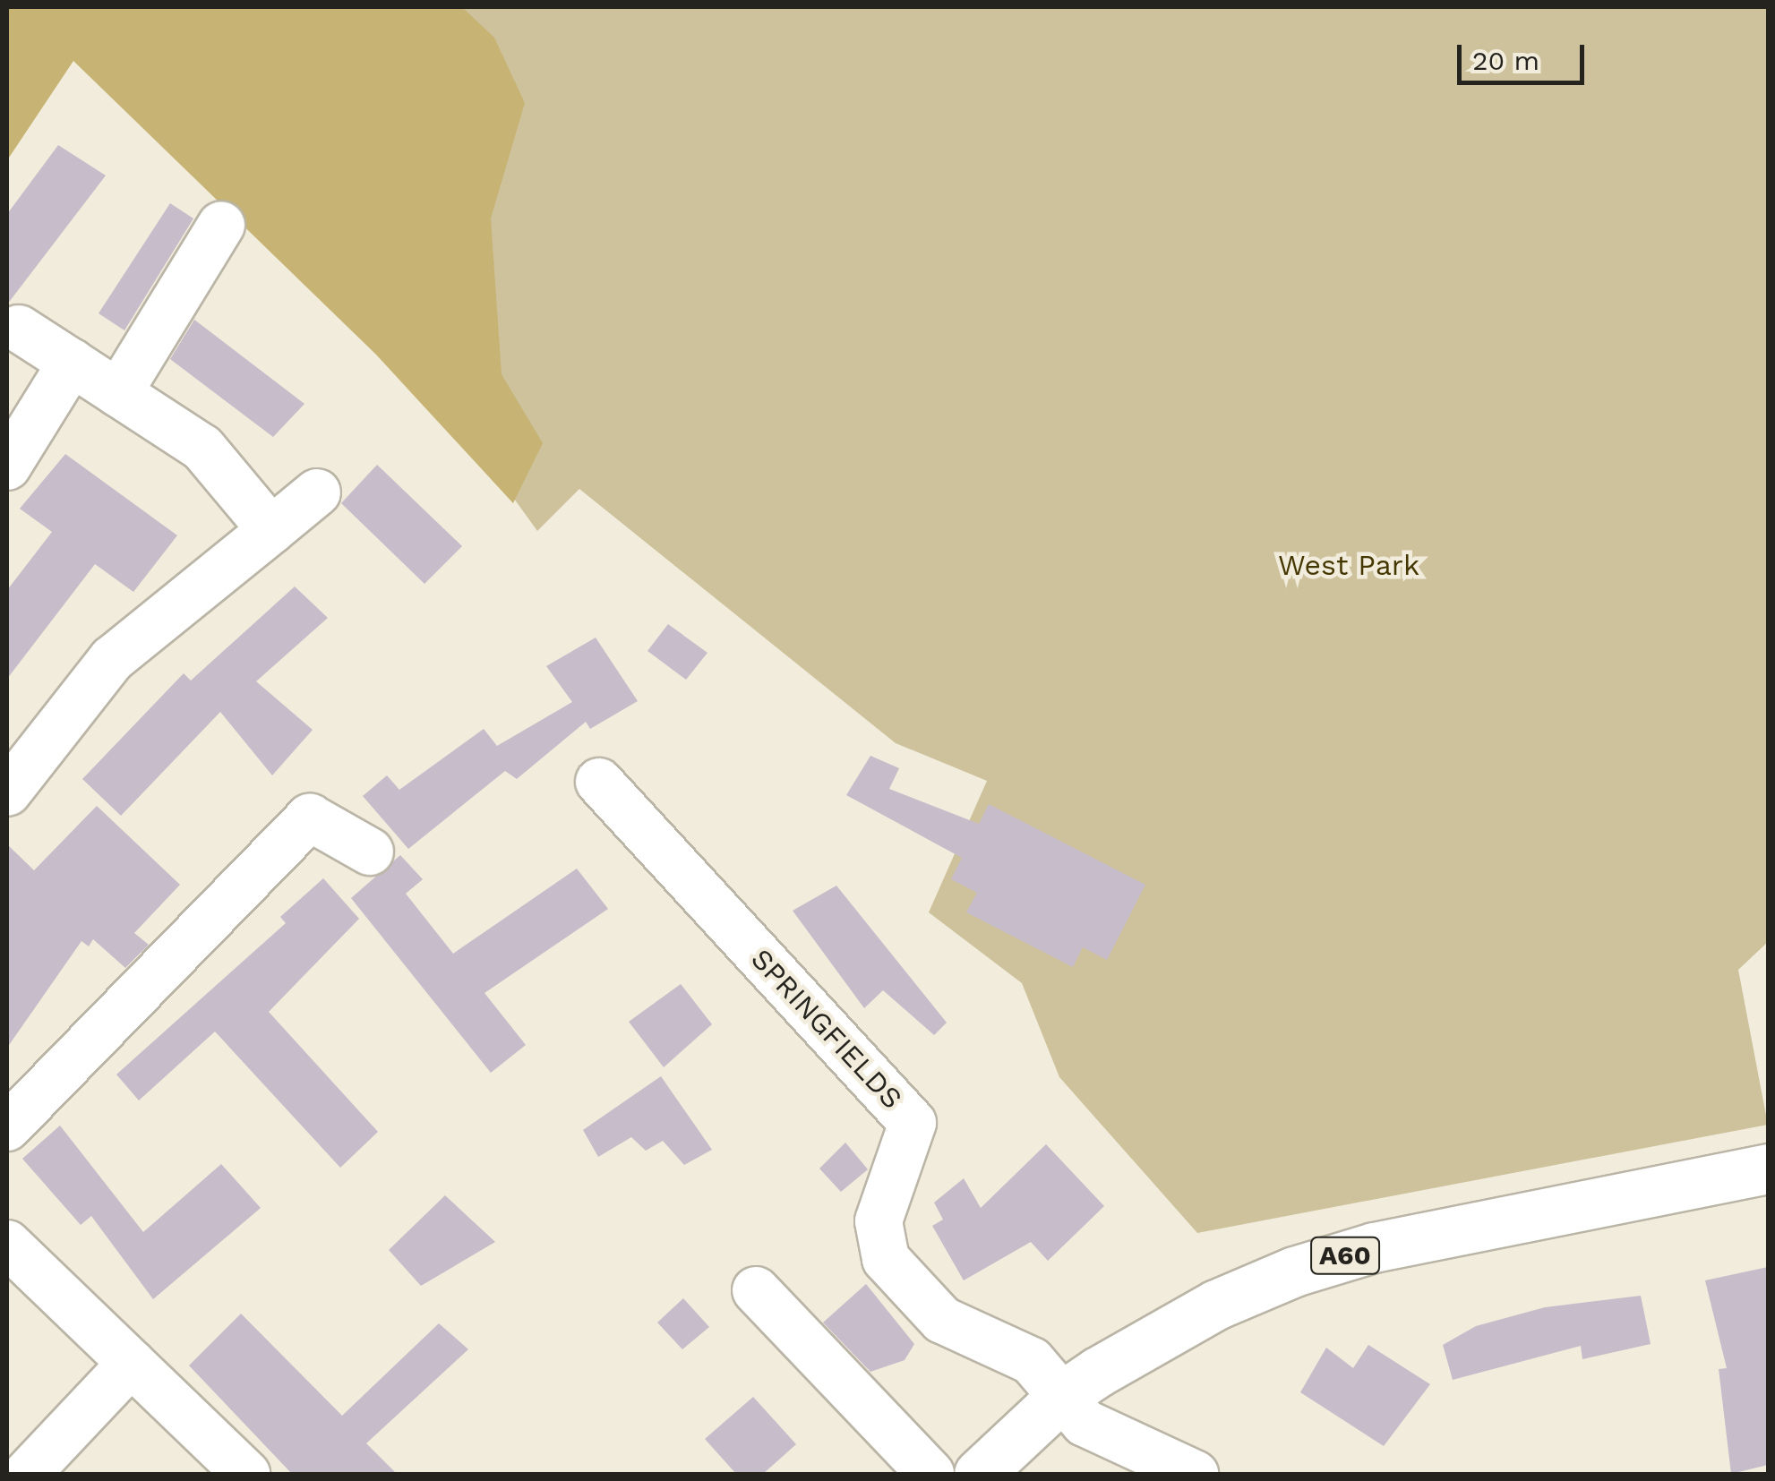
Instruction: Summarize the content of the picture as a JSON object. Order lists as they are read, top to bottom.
{
  "streets": {
    "main road": ["A60"],
    "street": ["SPRINGFIELDS"]
  },
  "crossings": [
    ["SPRINGFIELDS", "A60"]
  ],
  "parks": ["West Park"],
  "scale_bar": "20 m"
}
